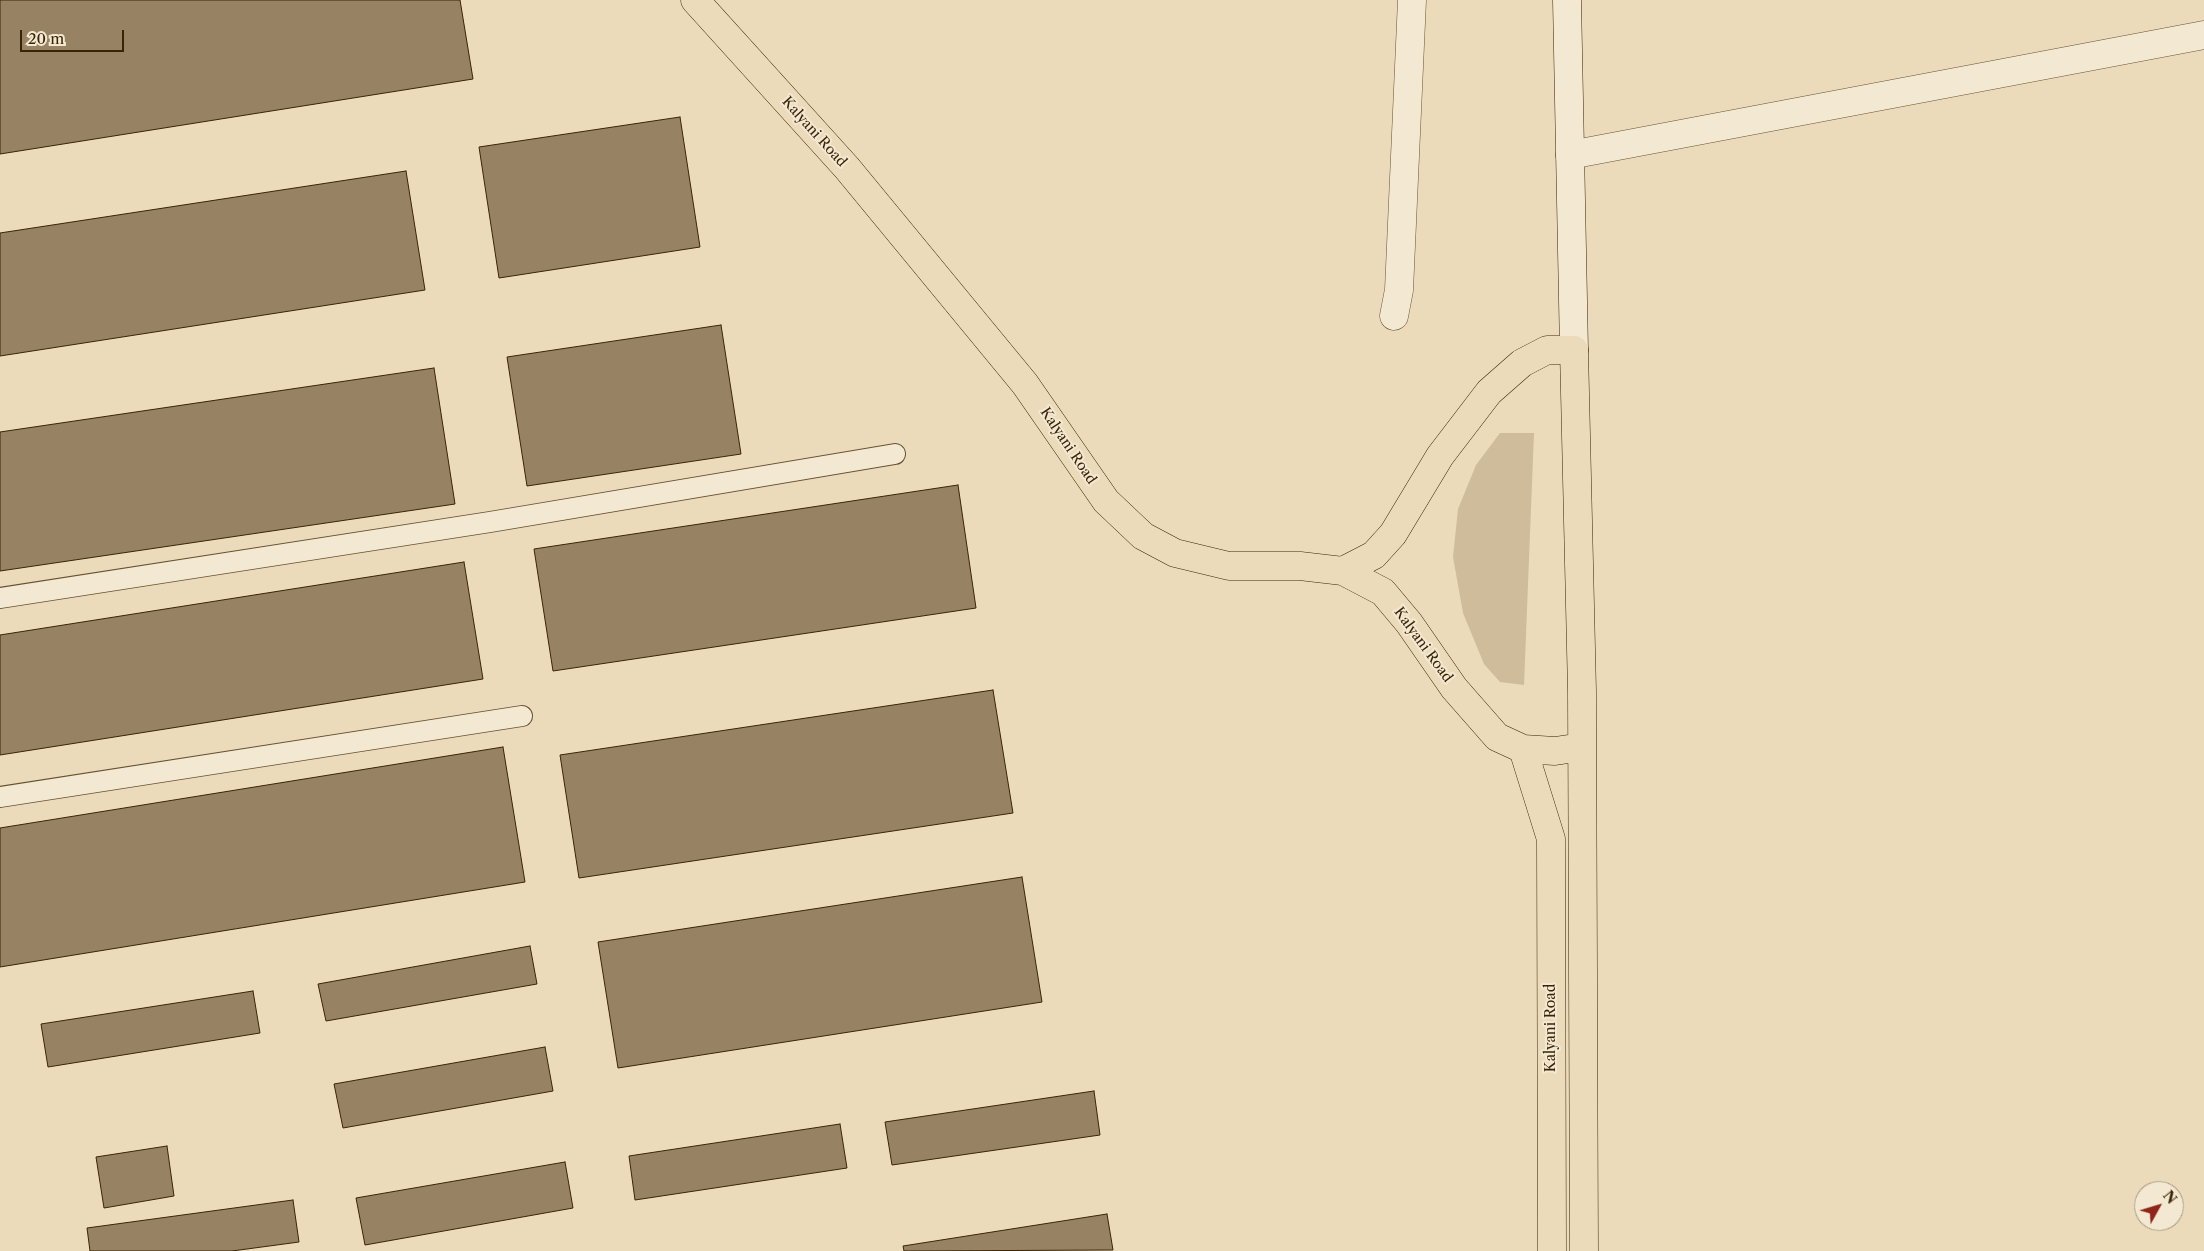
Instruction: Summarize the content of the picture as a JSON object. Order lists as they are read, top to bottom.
{
  "streets": {
    "main road": ["Kalyani Road"]
  },
  "scale_bar": "20 m",
  "north": "top right"
}
